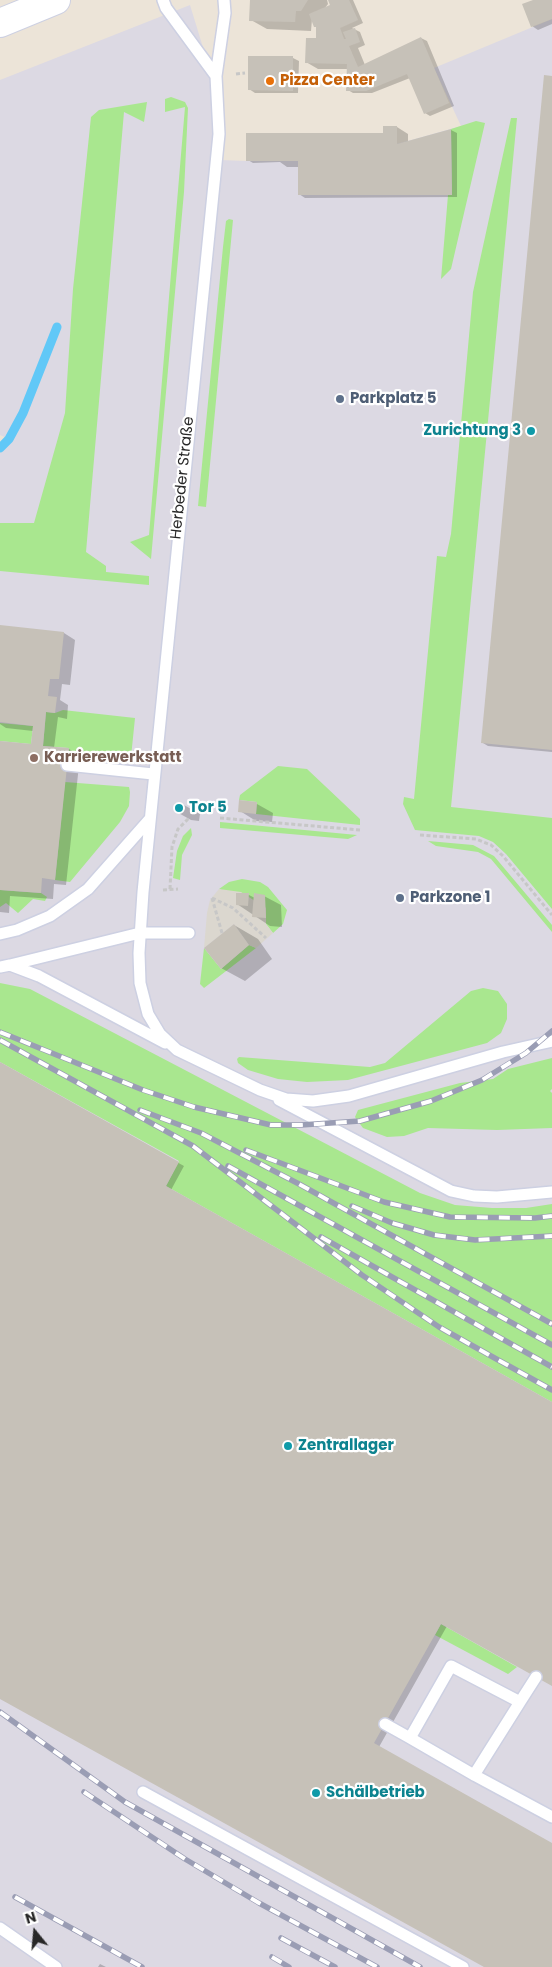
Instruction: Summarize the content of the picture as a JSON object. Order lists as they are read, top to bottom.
{
  "streets": {
    "lane": ["Herbeder Straße"]
  },
  "places": [
    "Pizza Center",
    "Parkplatz 5",
    "Zurichtung 3",
    "Karrierewerkstatt",
    "Tor 5",
    "Parkzone 1",
    "Zentrallager",
    "Schälbetrieb"
  ],
  "north": "top"
}
